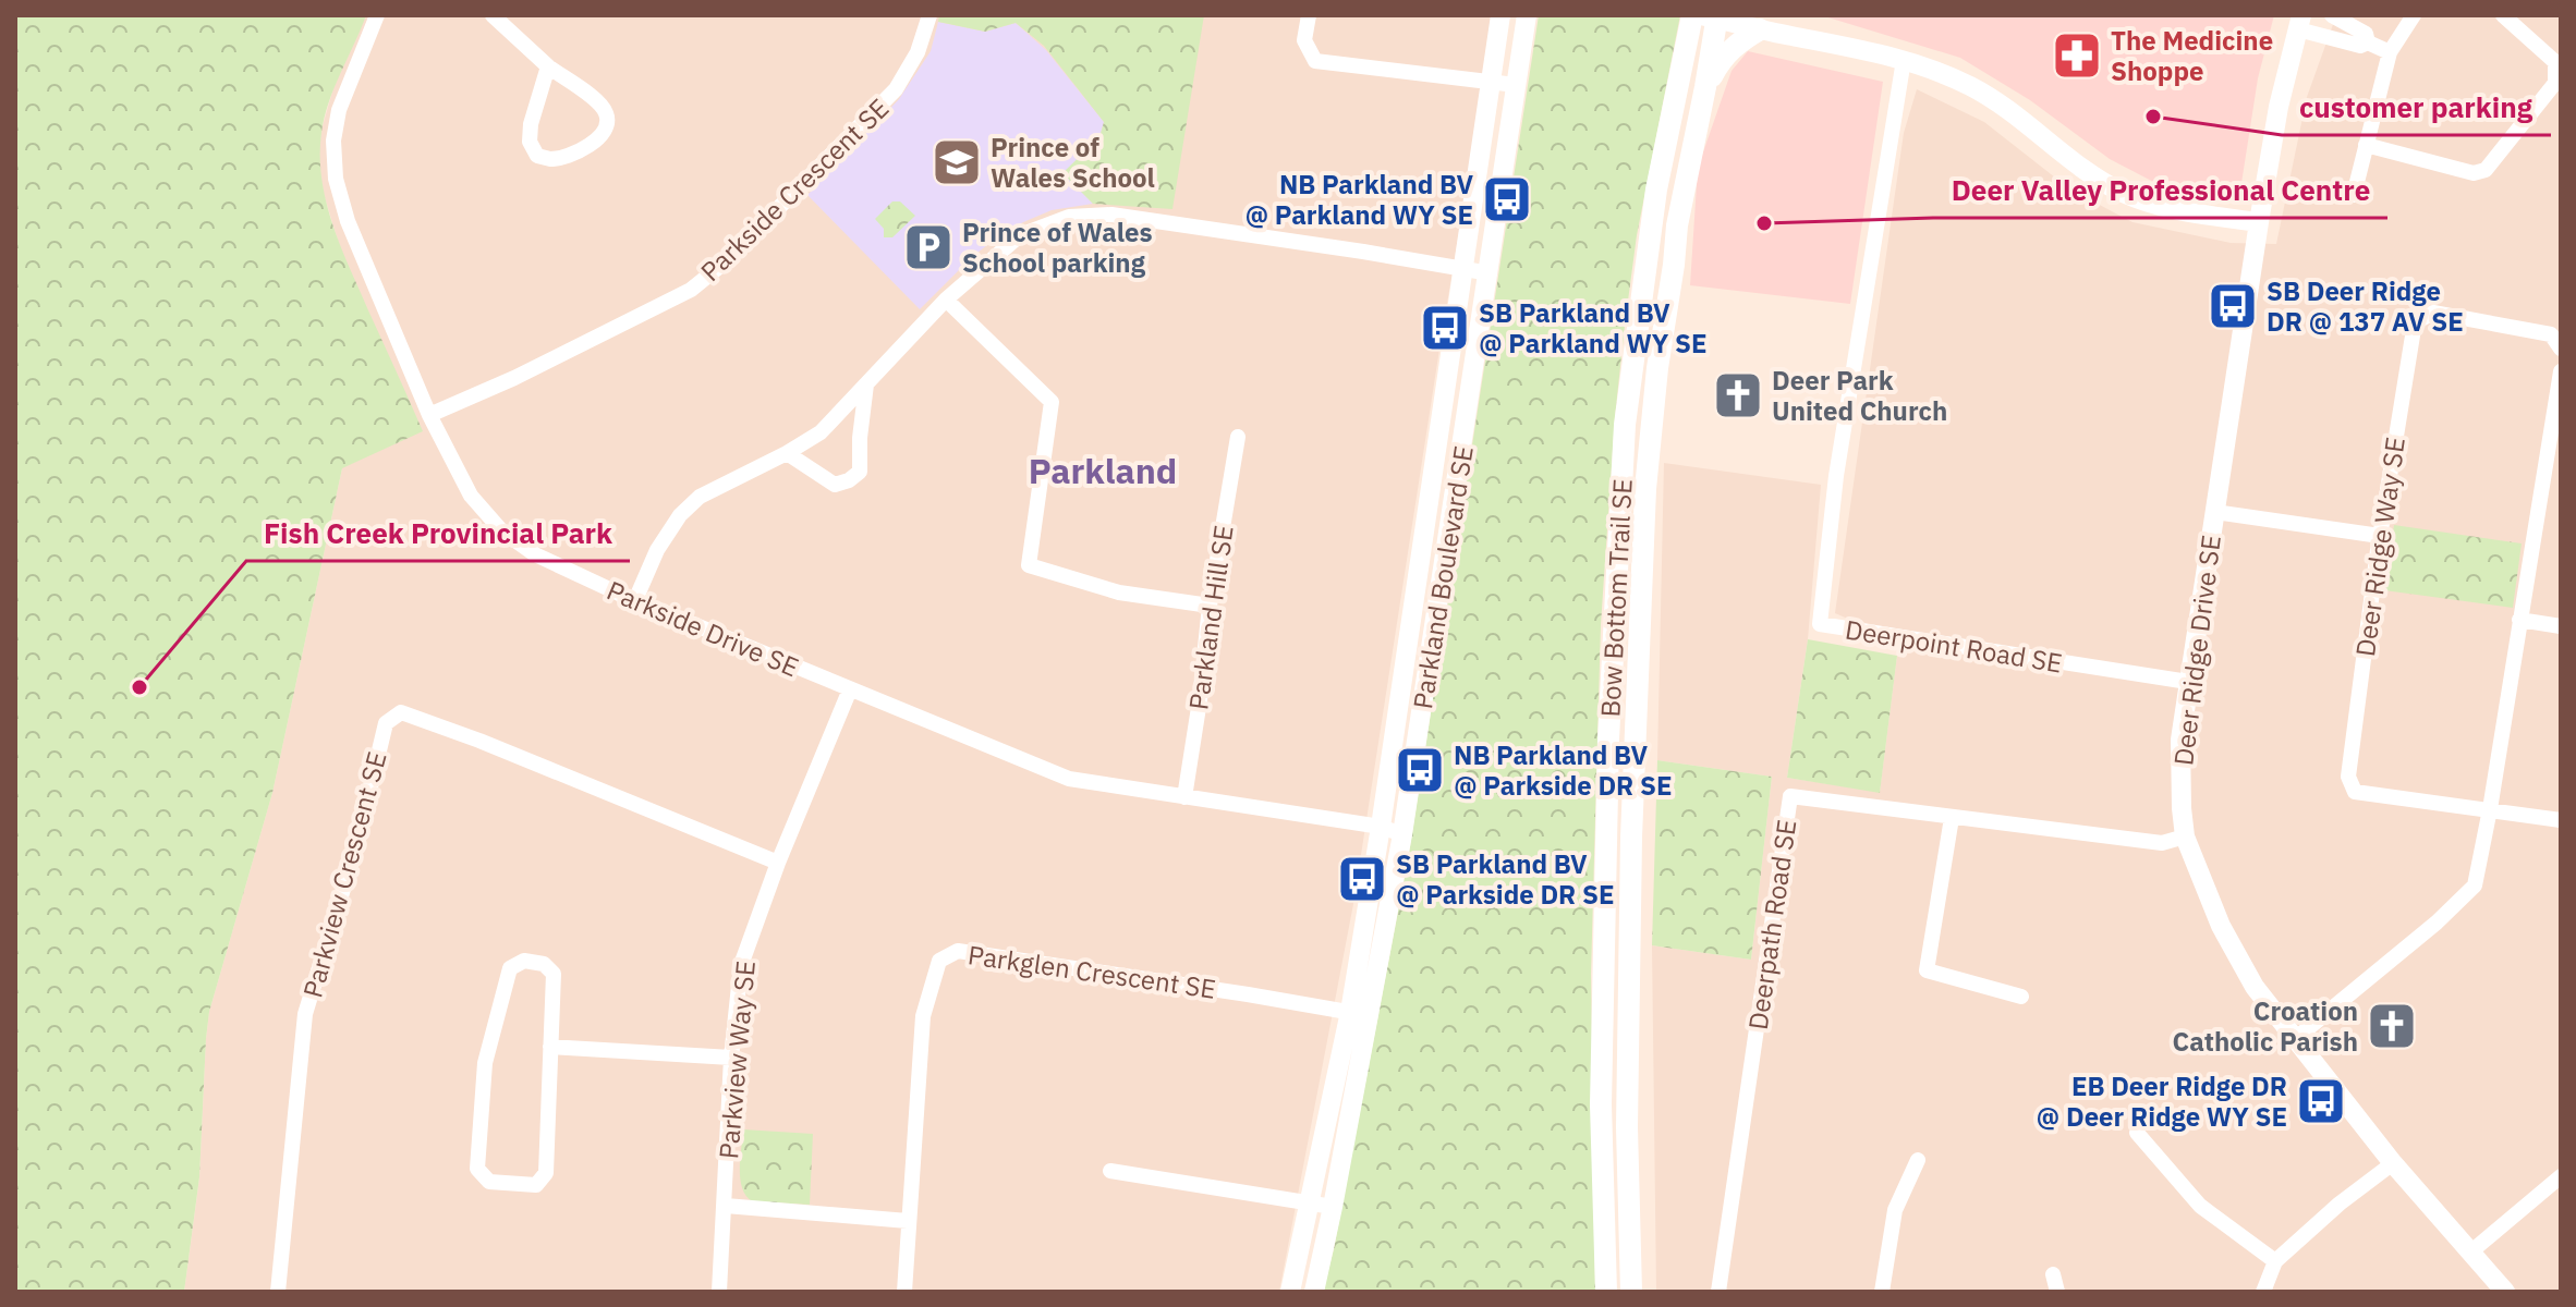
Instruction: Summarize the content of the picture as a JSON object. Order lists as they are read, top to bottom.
{
  "streets": {
    "main road": ["Bow Bottom Trail SE"],
    "street": [
      "Parkside Crescent SE",
      "Deer Ridge Way SE",
      "Parkland Boulevard SE",
      "Parkland Hill SE",
      "Parkside Drive SE",
      "Deerpoint Road SE",
      "Deer Ridge Drive SE",
      "Parkview Crescent SE",
      "Deerpath Road SE",
      "Parkglen Crescent SE",
      "Parkview Way SE"
    ]
  },
  "crossings": [
    ["Parkside Crescent SE", "Parkside Drive SE"],
    ["Parkland Boulevard SE", "Parkside Drive SE"],
    ["Parkland Boulevard SE", "Parkglen Crescent SE"],
    ["Parkland Hill SE", "Parkside Drive SE"],
    ["Parkside Drive SE", "Parkview Way SE"],
    ["Deerpoint Road SE", "Deer Ridge Drive SE"],
    ["Deer Ridge Drive SE", "Deerpath Road SE"],
    ["Parkview Crescent SE", "Parkview Way SE"]
  ],
  "districts": ["Parkland"],
  "places": {
    "pharmacy": ["The Medicine Shoppe"],
    "other": ["customer parking", "Deer Valley Professional Centre", "Fish Creek Provincial Park"],
    "school or university": ["Prince of Wales School"],
    "bus stop": [
      "NB Parkland BV @ Parkland WY SE",
      "SB Deer Ridge DR @ 137 AV SE",
      "SB Parkland BV @ Parkland WY SE",
      "NB Parkland BV @ Parkside DR SE",
      "SB Parkland BV @ Parkside DR SE",
      "EB Deer Ridge DR @ Deer Ridge WY SE"
    ],
    "parking": ["Prince of Wales School parking"],
    "church": ["Deer Park United Church", "Croation Catholic Parish"]
  }
}
